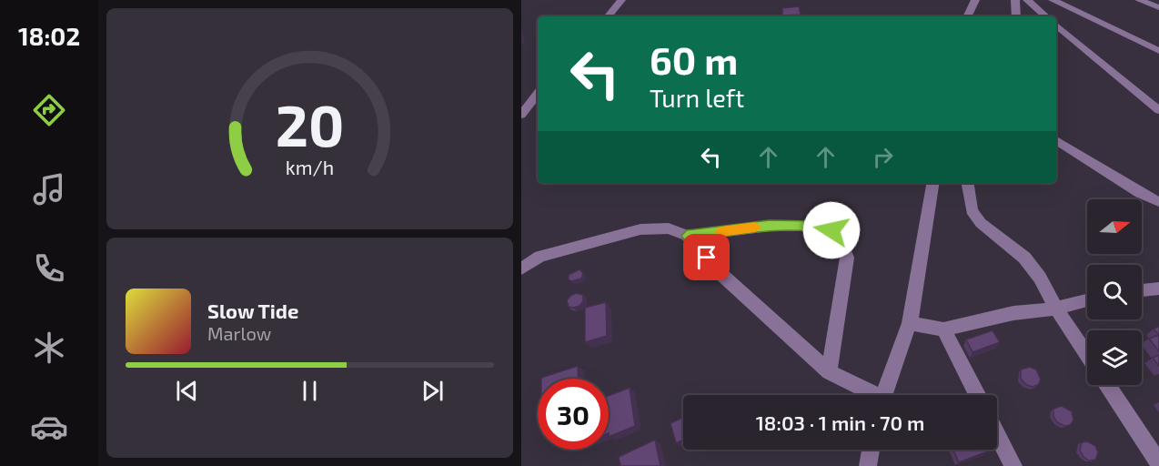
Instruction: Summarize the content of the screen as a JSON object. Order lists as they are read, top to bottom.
{
  "north": "right",
  "page": {
    "tabs": "18:02",
    "turn": ["60 m", "Turn left"],
    "song": ["Slow Tide", "Marlow"],
    "limit": "30",
    "trip": "18:03 · 1 min · 70 m",
    "gauge": ["20", "km/h"]
  }
}
